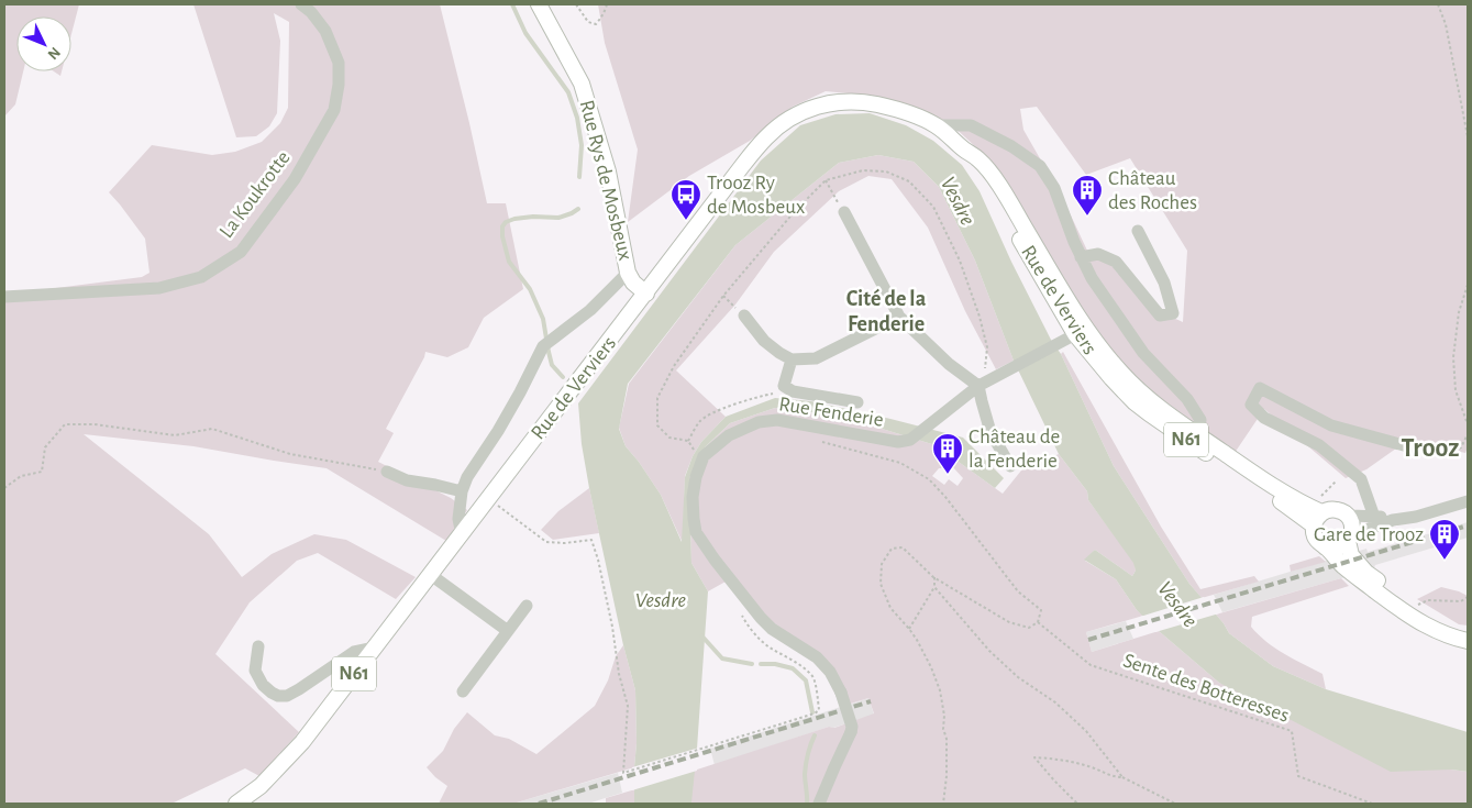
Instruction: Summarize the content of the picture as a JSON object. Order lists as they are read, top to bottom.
{
  "streets": {
    "main road": ["Rue Rys de Mosbeux", "Rue de Verviers", "N61"],
    "street": ["La Koukrotte", "Rue Fenderie"],
    "path": ["Sente des Botteresses"]
  },
  "crossings": [
    ["Rue Rys de Mosbeux", "Rue de Verviers"],
    ["Rue de Verviers", "Rue Fenderie"],
    ["Rue de Verviers", "N61"]
  ],
  "districts": ["Cité de la Fenderie", "Trooz"],
  "water": ["Vesdre"],
  "places": {
    "building": ["Château des Roches", "Château de la Fenderie", "Gare de Trooz"],
    "bus stop": ["Trooz Ry de Mosbeux"]
  },
  "north": "bottom right"
}
